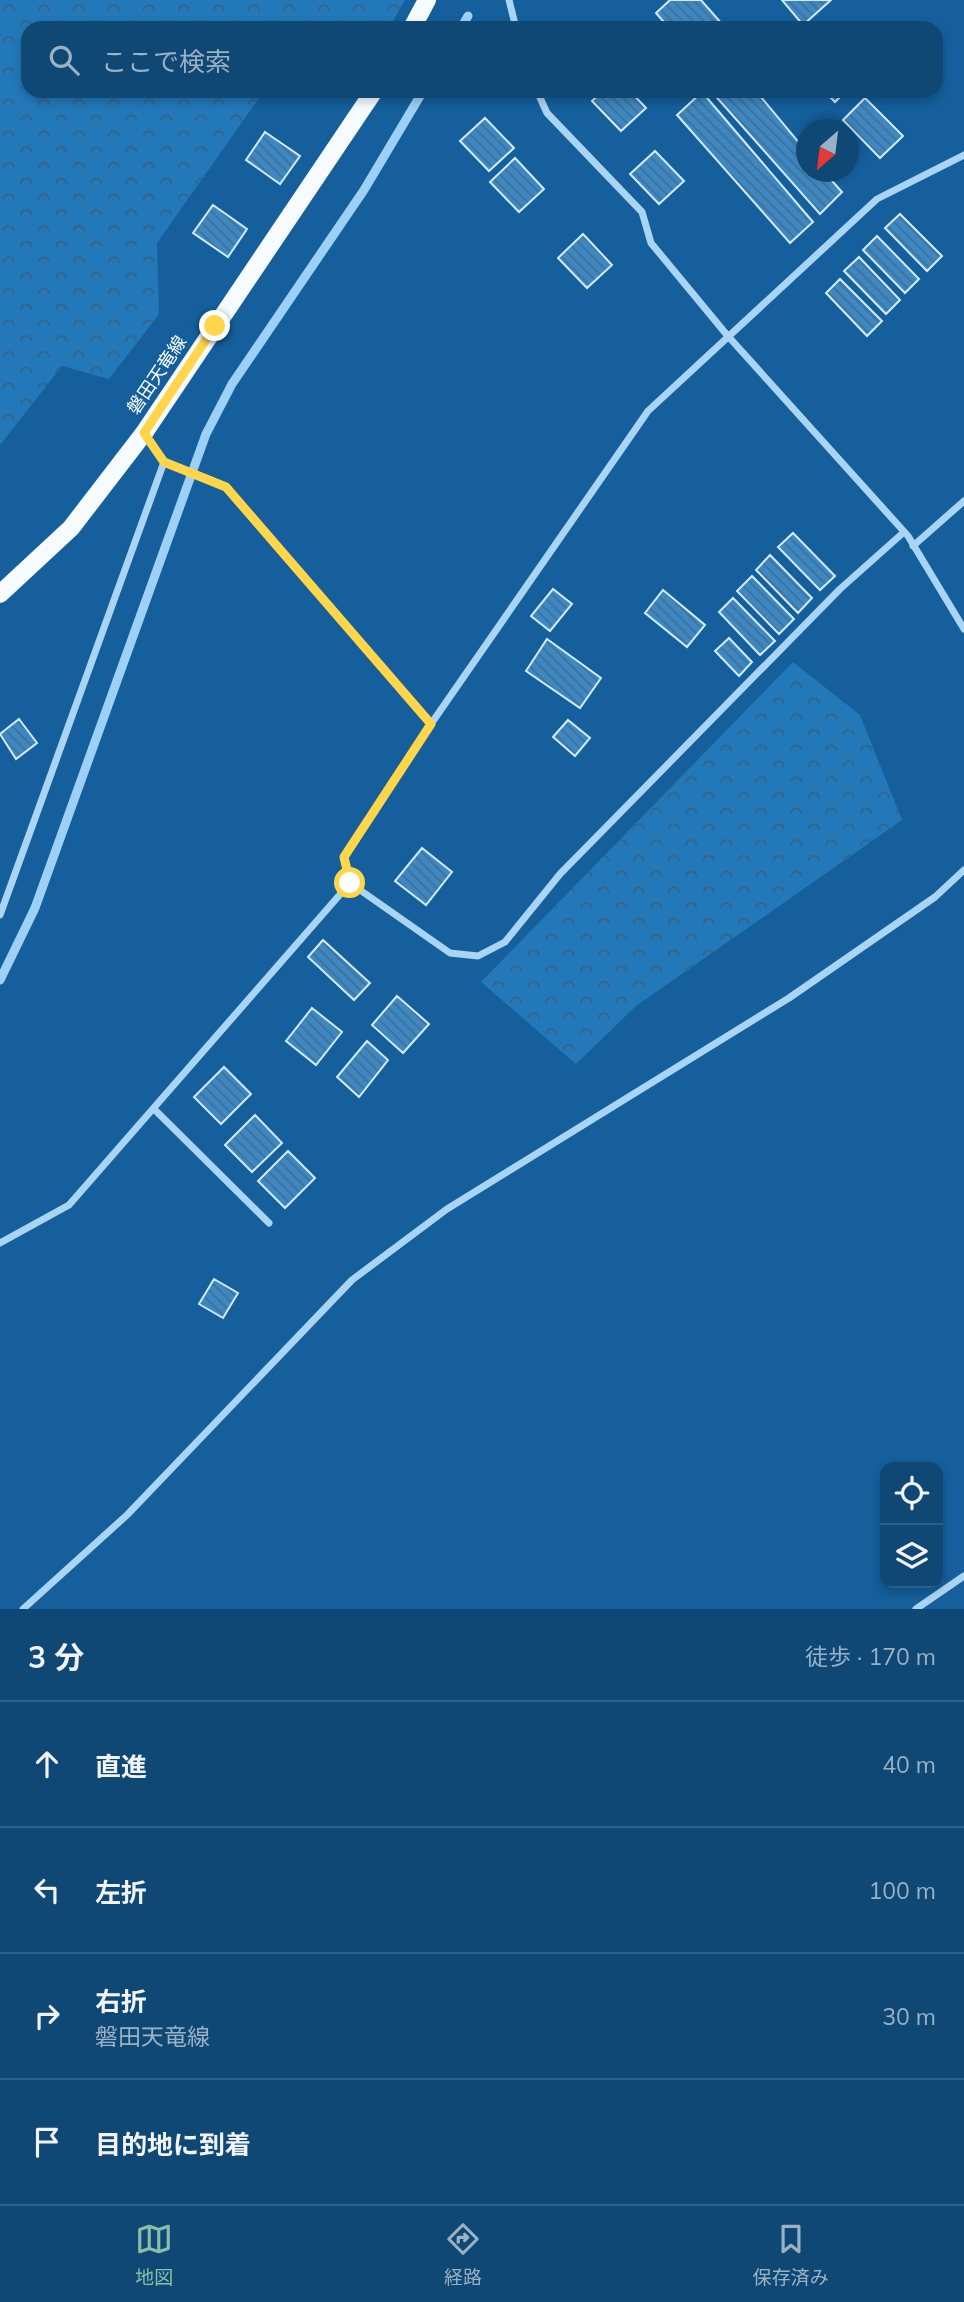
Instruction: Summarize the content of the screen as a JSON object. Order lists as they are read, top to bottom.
{
  "streets": {
    "main road": ["磐田天竜線"]
  },
  "north": "bottom left",
  "page": {
    "search": "ここで検索",
    "heading": ["3 分", "徒歩 · 170 m"],
    "list": [
      ["直進", "40 m"],
      ["左折", "100 m"],
      ["右折", "磐田天竜線", "30 m"],
      "目的地に到着"
    ],
    "nav": ["地図", "経路", "保存済み"]
  }
}
